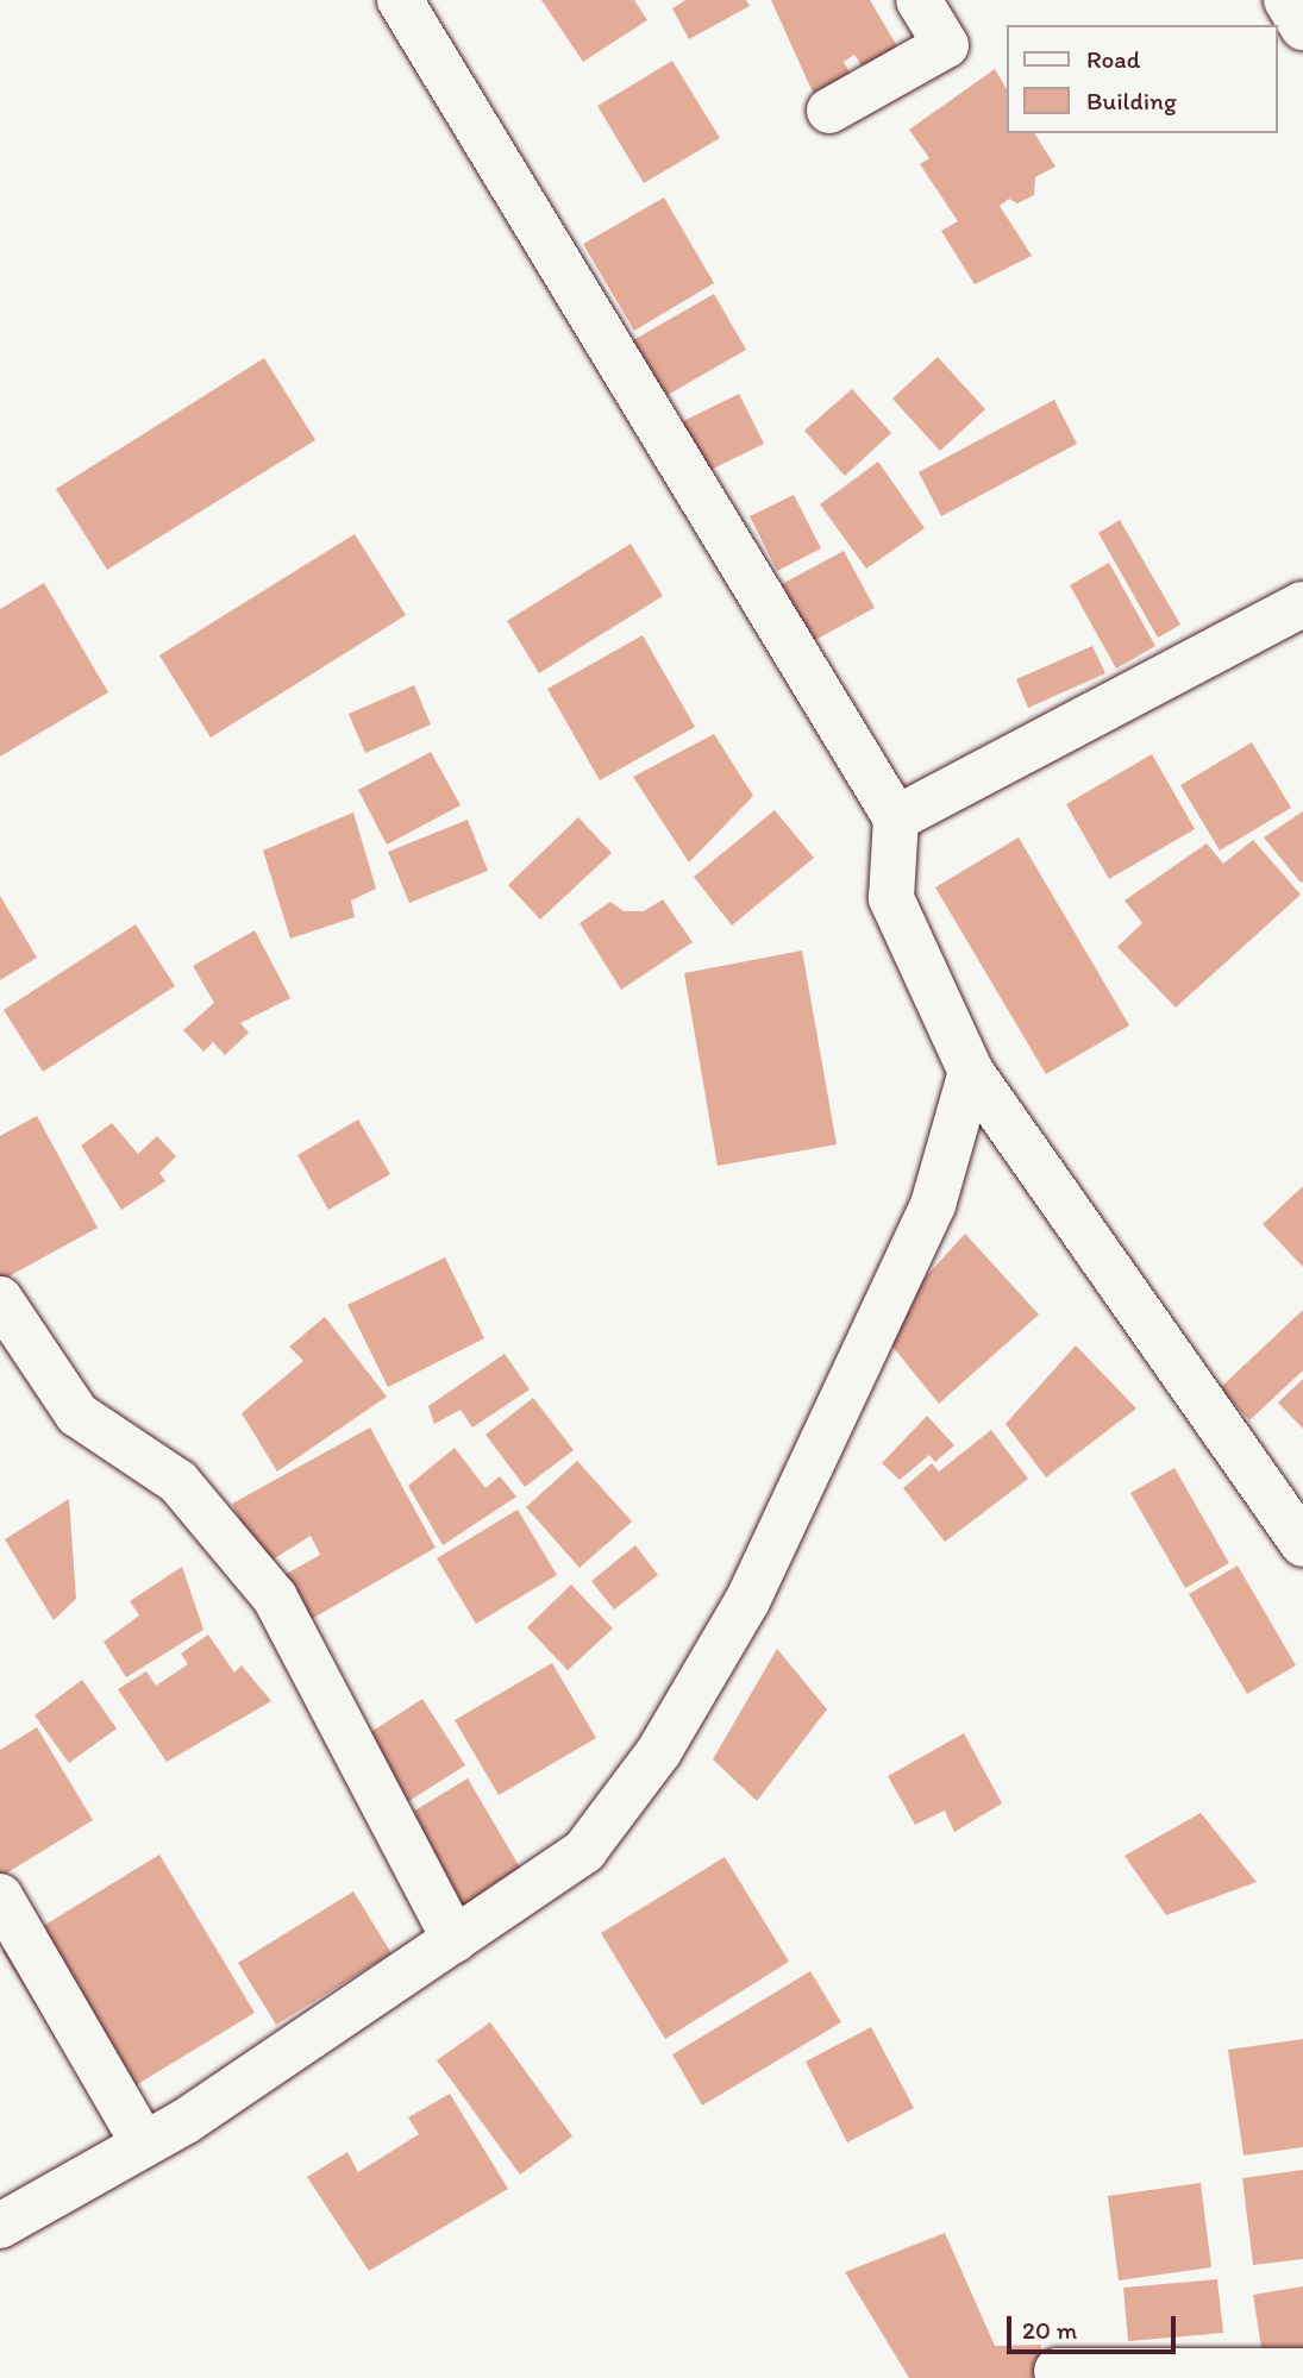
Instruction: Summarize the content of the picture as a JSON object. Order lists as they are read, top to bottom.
{
  "legend": ["Road", "Building"],
  "scale_bar": "20 m"
}
